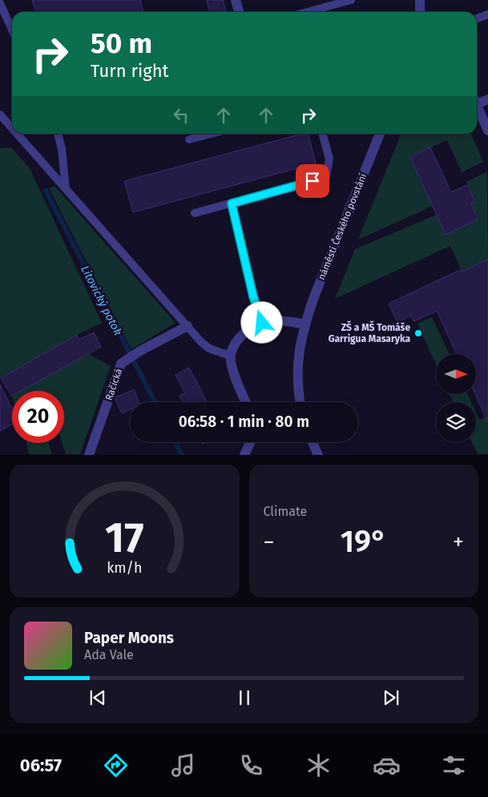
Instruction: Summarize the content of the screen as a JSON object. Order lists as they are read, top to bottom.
{
  "streets": {
    "street": ["náměstí Českého povstání", "Račická"]
  },
  "water": ["Litovický potok"],
  "places": ["ZŠ a MŠ Tomáše Garrigua Masaryka"],
  "north": "right",
  "page": {
    "turn": ["50 m", "Turn right"],
    "limit": "20",
    "trip": "06:58 · 1 min · 80 m",
    "tile": "Climate",
    "heat": ["−", "19°", "+"],
    "song": ["Paper Moons", "Ada Vale"],
    "tabs": "06:57",
    "gauge": ["17", "km/h"]
  }
}
